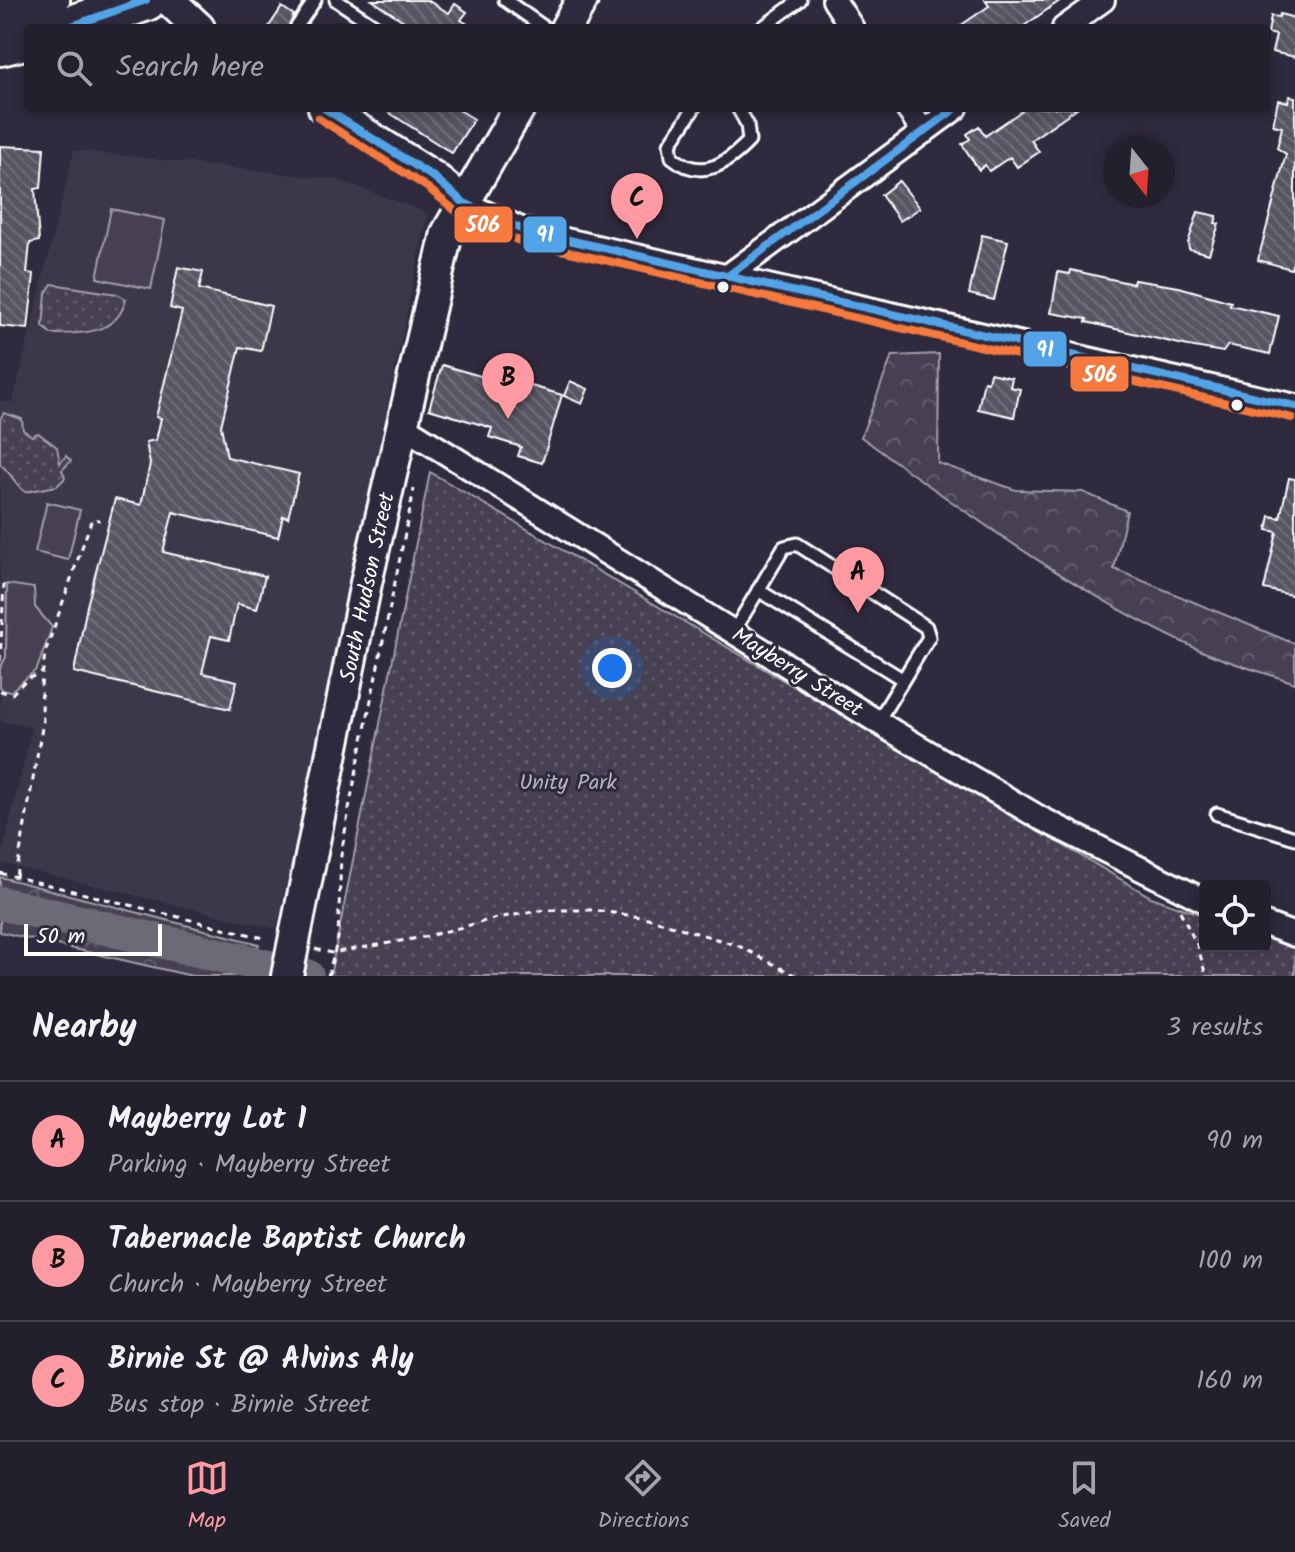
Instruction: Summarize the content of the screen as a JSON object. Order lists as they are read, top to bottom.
{
  "streets": {
    "street": ["South Hudson Street", "Mayberry Street"]
  },
  "crossings": [
    ["South Hudson Street", "Mayberry Street"]
  ],
  "parks": ["Unity Park"],
  "lines": ["transit line 9I", "transit line 506"],
  "scale_bar": "50 m",
  "north": "bottom",
  "page": {
    "search": "Search here",
    "pins": ["C", "B", "A"],
    "scale": "50 m",
    "heading": ["Nearby", "3 results"],
    "list": [
      {
        "mark": "A",
        "name": "Mayberry Lot 1",
        "note": "Parking · Mayberry Street",
        "value": "90 m"
      },
      {
        "mark": "B",
        "name": "Tabernacle Baptist Church",
        "note": "Church · Mayberry Street",
        "value": "100 m"
      },
      {
        "mark": "C",
        "name": "Birnie St @ Alvins Aly",
        "note": "Bus stop · Birnie Street",
        "value": "160 m"
      }
    ],
    "nav": ["Map", "Directions", "Saved"]
  }
}
